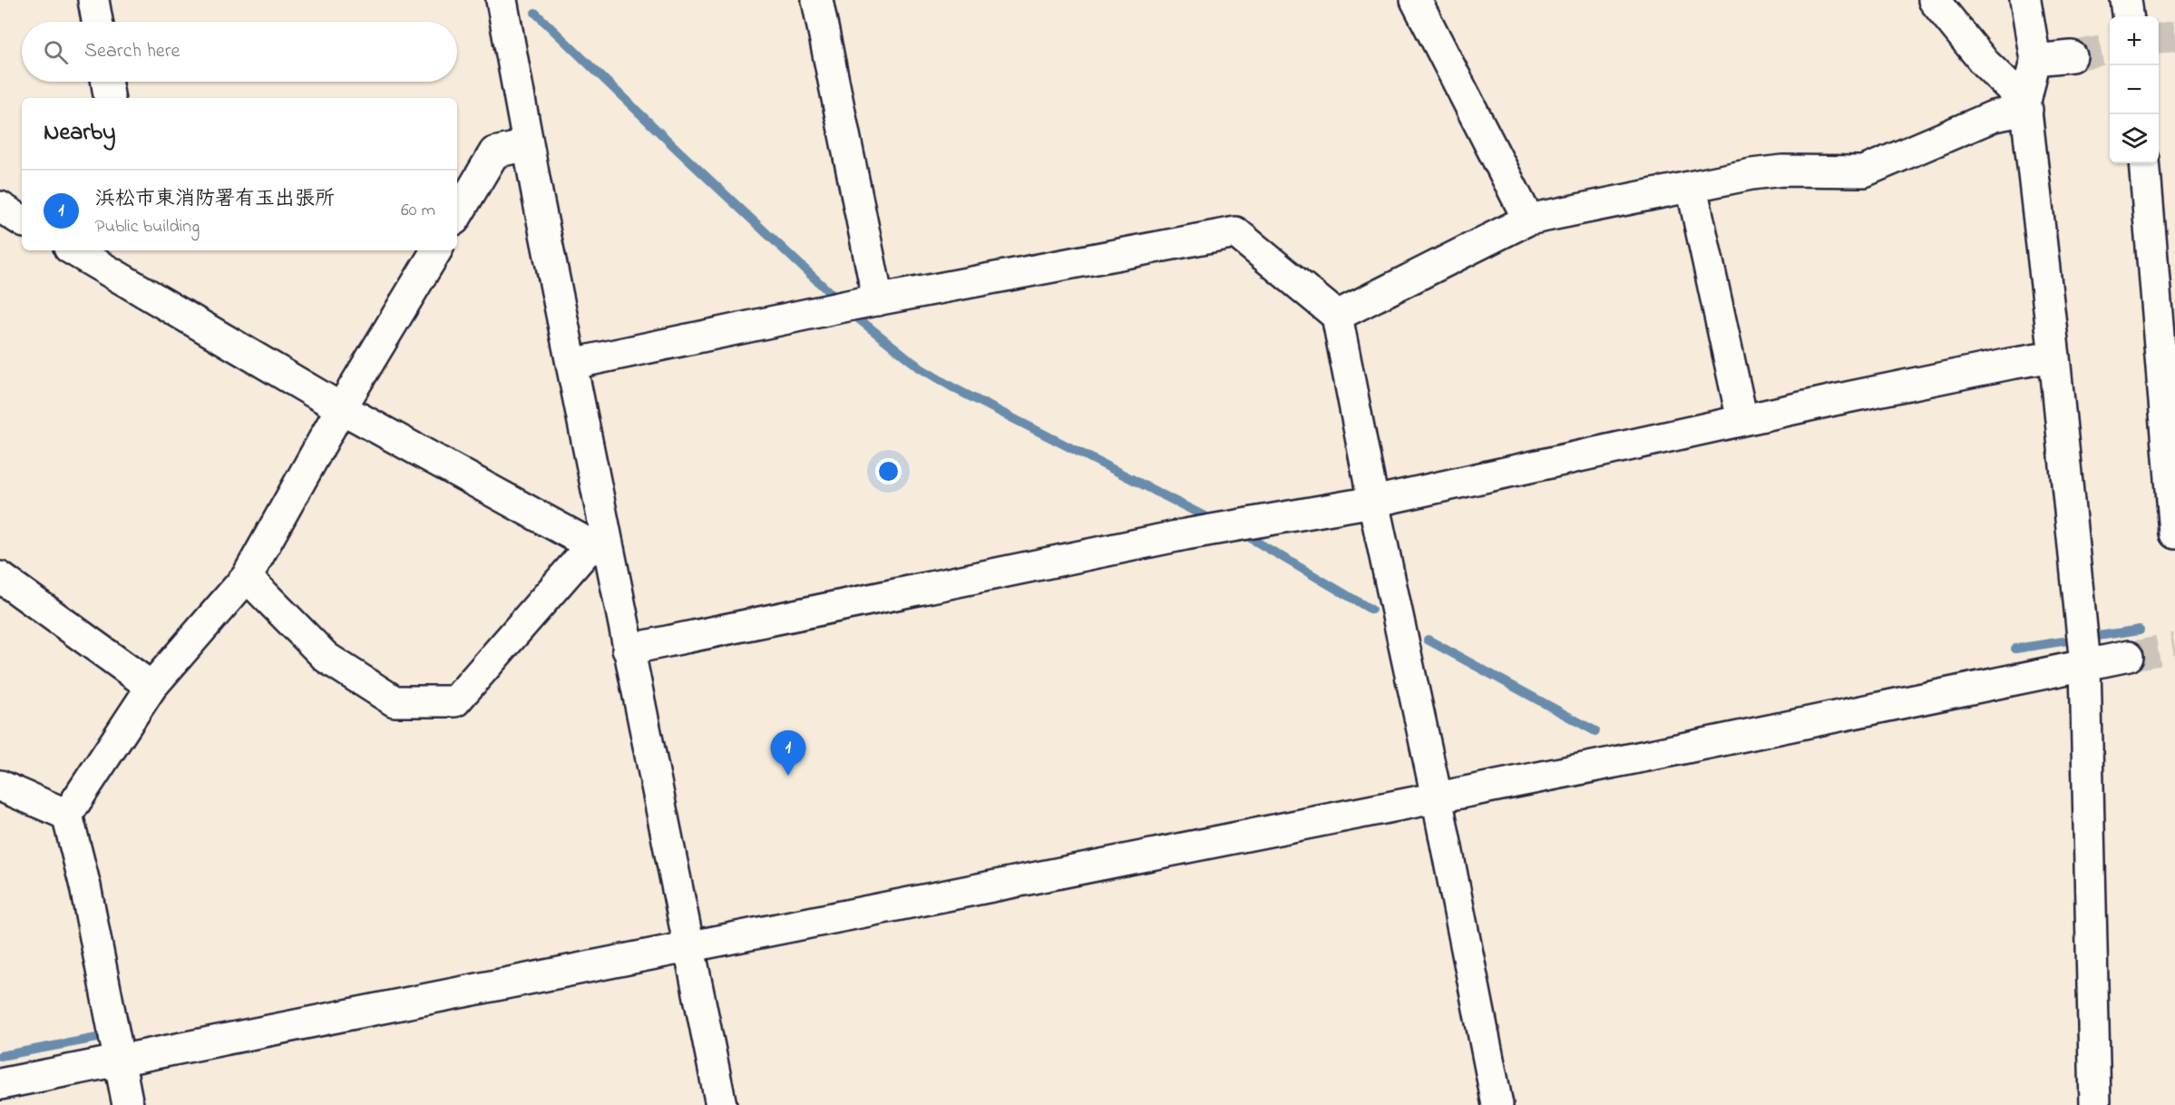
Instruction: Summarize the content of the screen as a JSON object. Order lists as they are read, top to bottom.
{
  "page": {
    "map_buttons": ["+", "−"],
    "search": "Search here",
    "heading": "Nearby",
    "list": [
      {
        "mark": "1",
        "name": "浜松市東消防署有玉出張所",
        "note": "Public building",
        "value": "60 m"
      }
    ],
    "pins": "1"
  }
}
